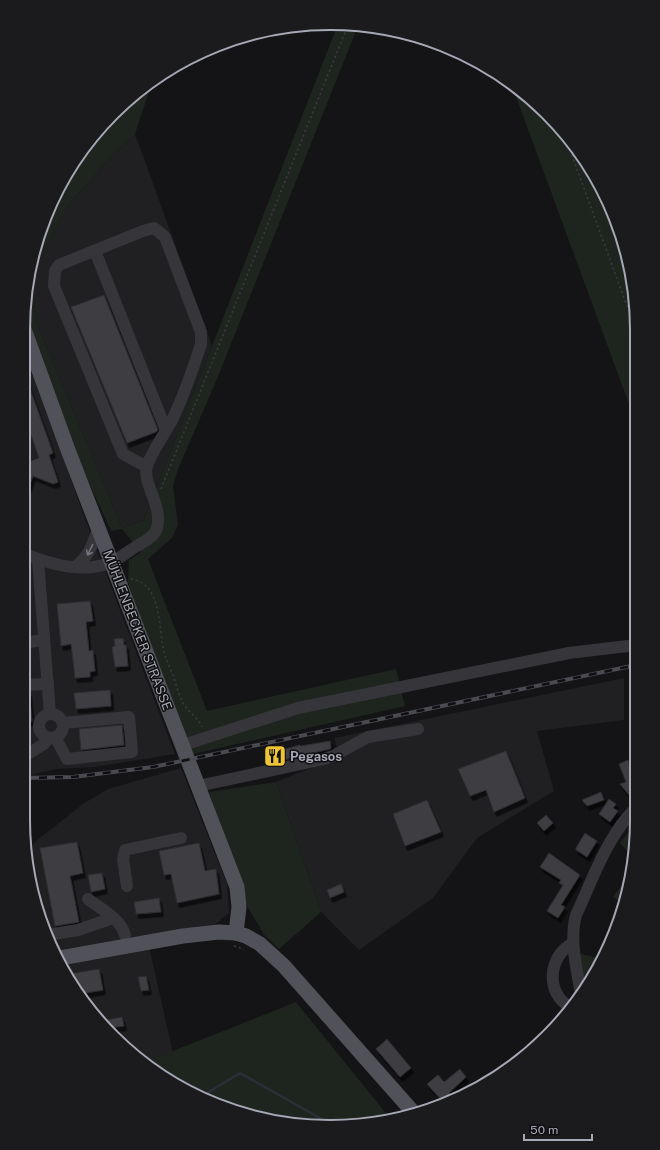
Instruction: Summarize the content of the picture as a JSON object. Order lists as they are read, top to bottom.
{
  "streets": {
    "main road": ["MÜHLENBECKER STRASSE"]
  },
  "places": {
    "restaurant": ["Pegasos"]
  },
  "scale_bar": "50 m"
}
